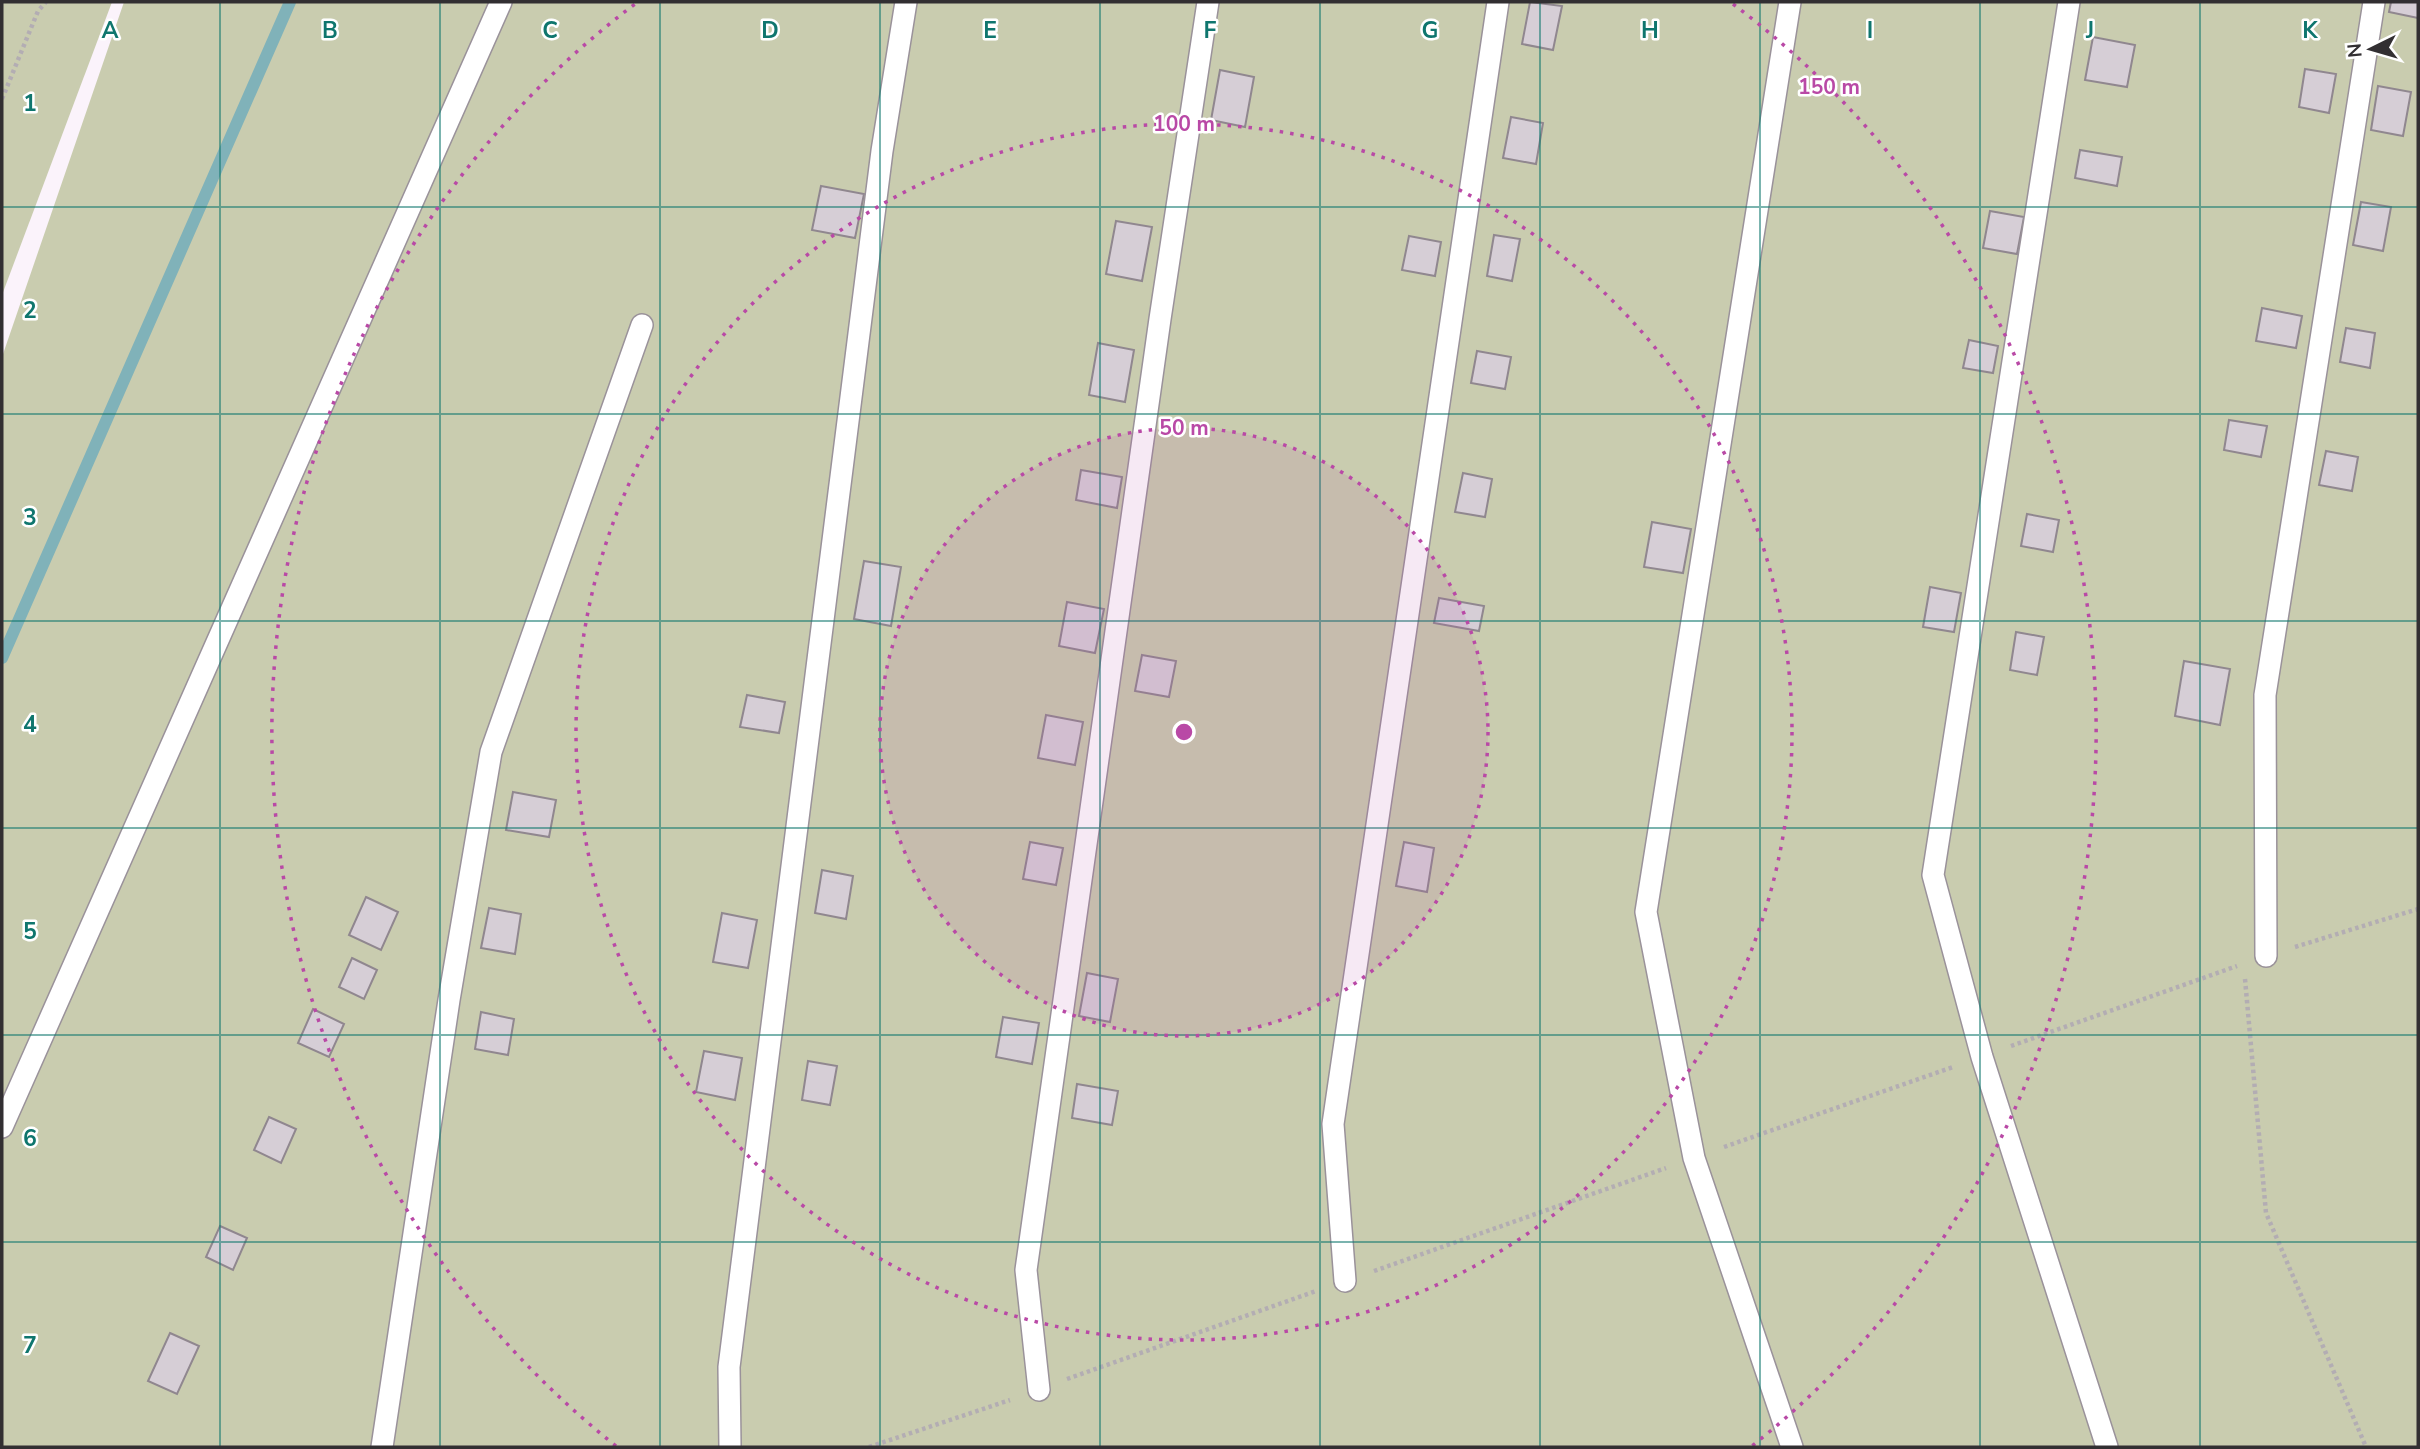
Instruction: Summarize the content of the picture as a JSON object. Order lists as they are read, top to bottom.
{
  "north": "left",
  "grid": {
    "columns": [
      "A",
      "B",
      "C",
      "D",
      "E",
      "F",
      "G",
      "H",
      "I",
      "J",
      "K"
    ],
    "rows": [
      "1",
      "2",
      "3",
      "4",
      "5",
      "6",
      "7"
    ]
  },
  "rings": ["150 m", "100 m", "50 m"]
}
